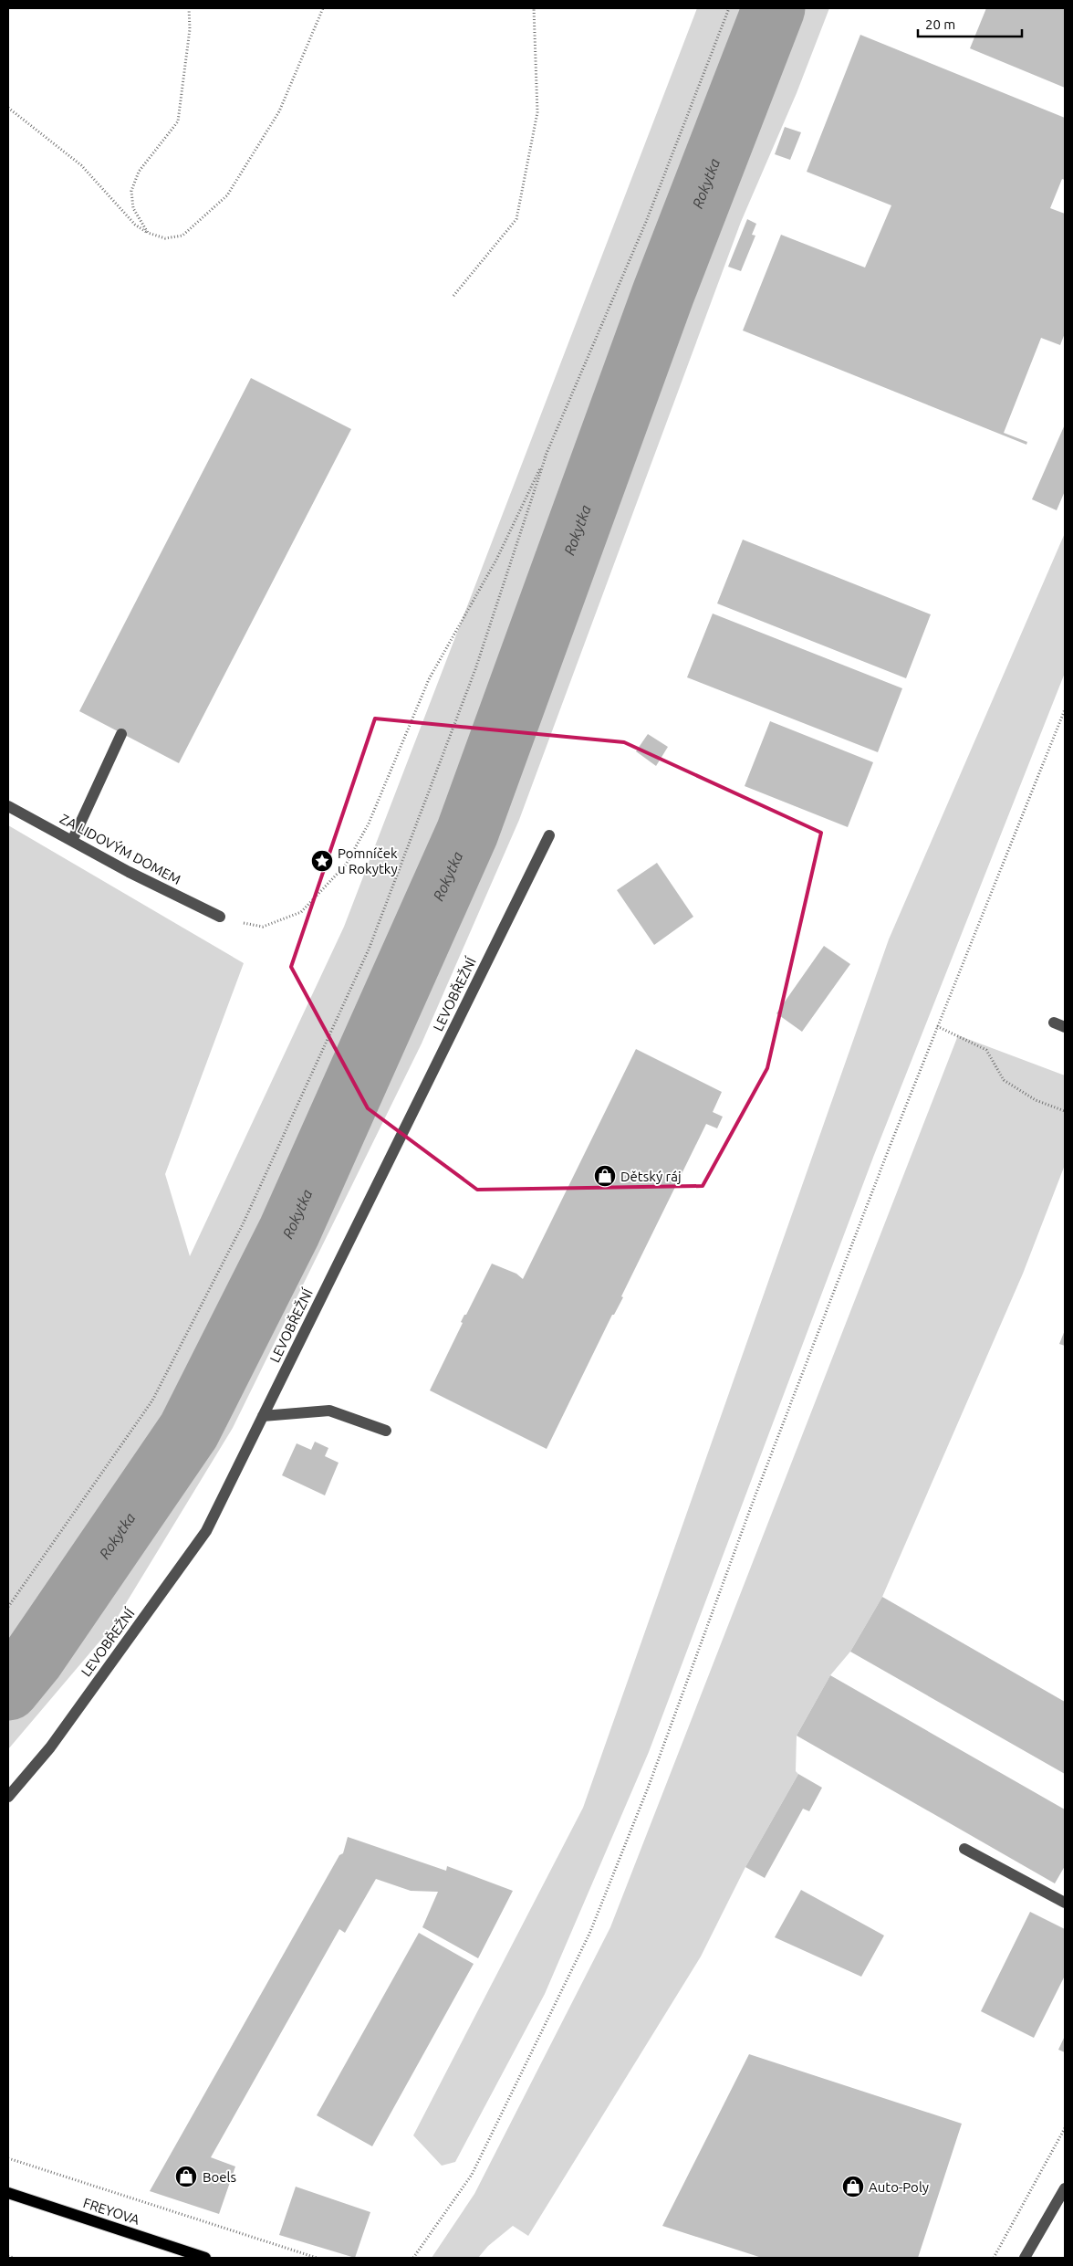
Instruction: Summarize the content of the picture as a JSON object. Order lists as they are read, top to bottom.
{
  "streets": {
    "main road": ["FREYOVA"],
    "street": ["ZA LIDOVÝM DOMEM", "LEVOBŘEŽNÍ"]
  },
  "water": ["Rokytka"],
  "places": {
    "place": ["Pomníček u Rokytky"],
    "shop": ["Dětský ráj", "Boels", "Auto-Poly"]
  },
  "scale_bar": "20 m"
}
